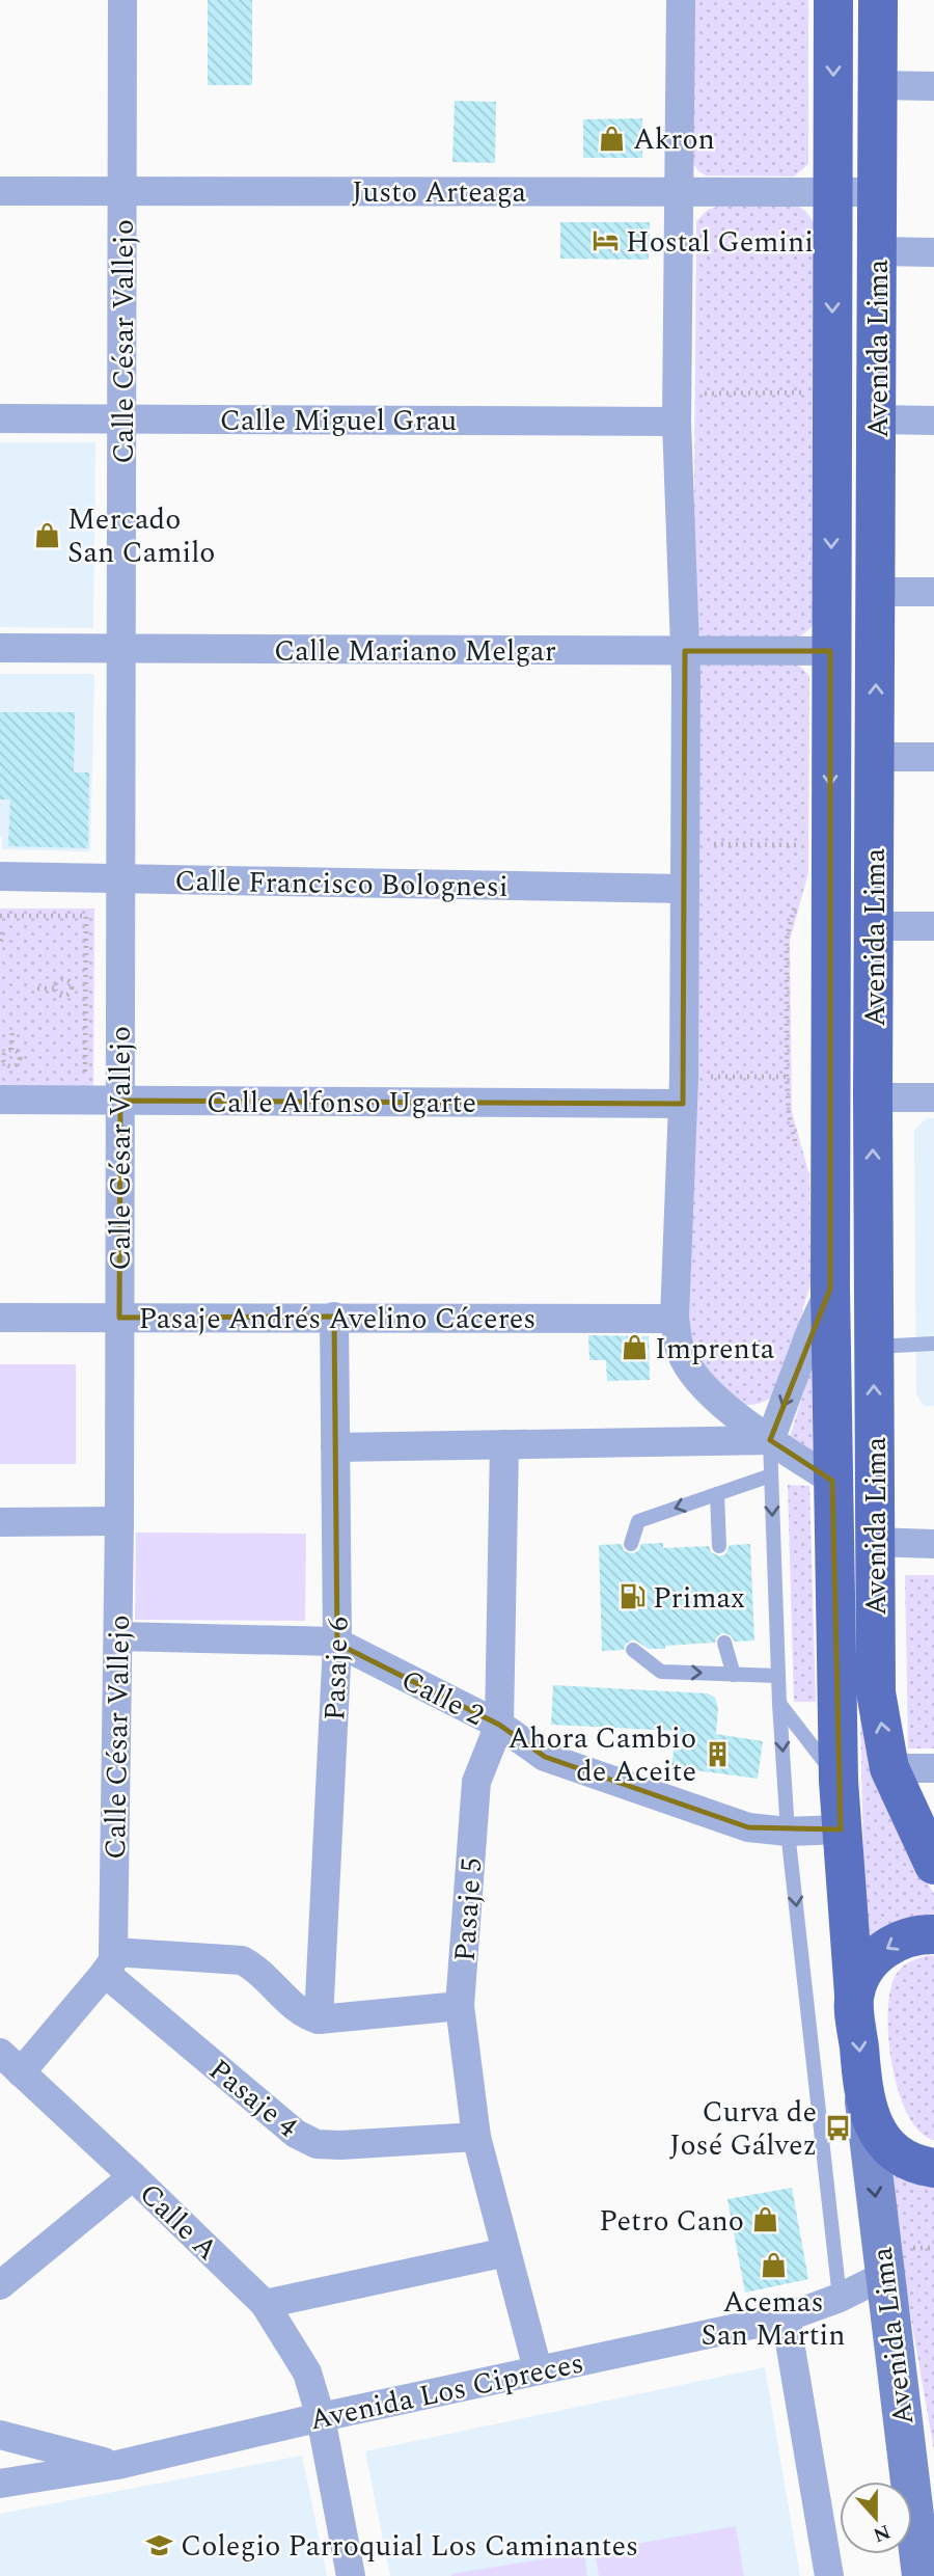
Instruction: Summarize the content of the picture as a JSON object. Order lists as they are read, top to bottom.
{
  "streets": {
    "main road": ["Avenida Lima"],
    "street": [
      "Justo Arteaga",
      "Calle César Vallejo",
      "Calle Miguel Grau",
      "Calle Mariano Melgar",
      "Calle Francisco Bolognesi",
      "Calle Alfonso Ugarte",
      "Pasaje Andrés Avelino Cáceres",
      "Pasaje 6",
      "Calle 2",
      "Pasaje 5",
      "Pasaje 4",
      "Calle A",
      "Avenida Los Cipreces"
    ]
  },
  "crossings": [
    ["Justo Arteaga", "Calle César Vallejo"],
    ["Justo Arteaga", "Avenida Lima"],
    ["Calle César Vallejo", "Calle Miguel Grau"],
    ["Calle César Vallejo", "Calle Mariano Melgar"],
    ["Calle César Vallejo", "Calle Francisco Bolognesi"],
    ["Calle César Vallejo", "Calle Alfonso Ugarte"],
    ["Calle César Vallejo", "Pasaje Andrés Avelino Cáceres"],
    ["Calle César Vallejo", "Calle 2"],
    ["Calle César Vallejo", "Pasaje 4"],
    ["Avenida Lima", "Calle Miguel Grau"],
    ["Avenida Lima", "Calle Mariano Melgar"],
    ["Avenida Lima", "Calle Francisco Bolognesi"],
    ["Avenida Lima", "Calle Alfonso Ugarte"],
    ["Avenida Lima", "Pasaje Andrés Avelino Cáceres"],
    ["Avenida Lima", "Calle 2"],
    ["Avenida Lima", "Avenida Los Cipreces"],
    ["Pasaje Andrés Avelino Cáceres", "Pasaje 6"],
    ["Pasaje 6", "Calle 2"],
    ["Calle 2", "Pasaje 5"],
    ["Pasaje 5", "Pasaje 4"],
    ["Pasaje 5", "Avenida Los Cipreces"],
    ["Calle A", "Avenida Los Cipreces"]
  ],
  "places": {
    "shop": [
      "Akron",
      "Mercado San Camilo",
      "Imprenta",
      "Petro Cano",
      "Acemas San Martin"
    ],
    "hotel": ["Hostal Gemini"],
    "fuel station": ["Primax"],
    "building": ["Ahora Cambio de Aceite"],
    "bus stop": ["Curva de José Gálvez"],
    "school or university": ["Colegio Parroquial Los Caminantes"]
  },
  "north": "bottom"
}
